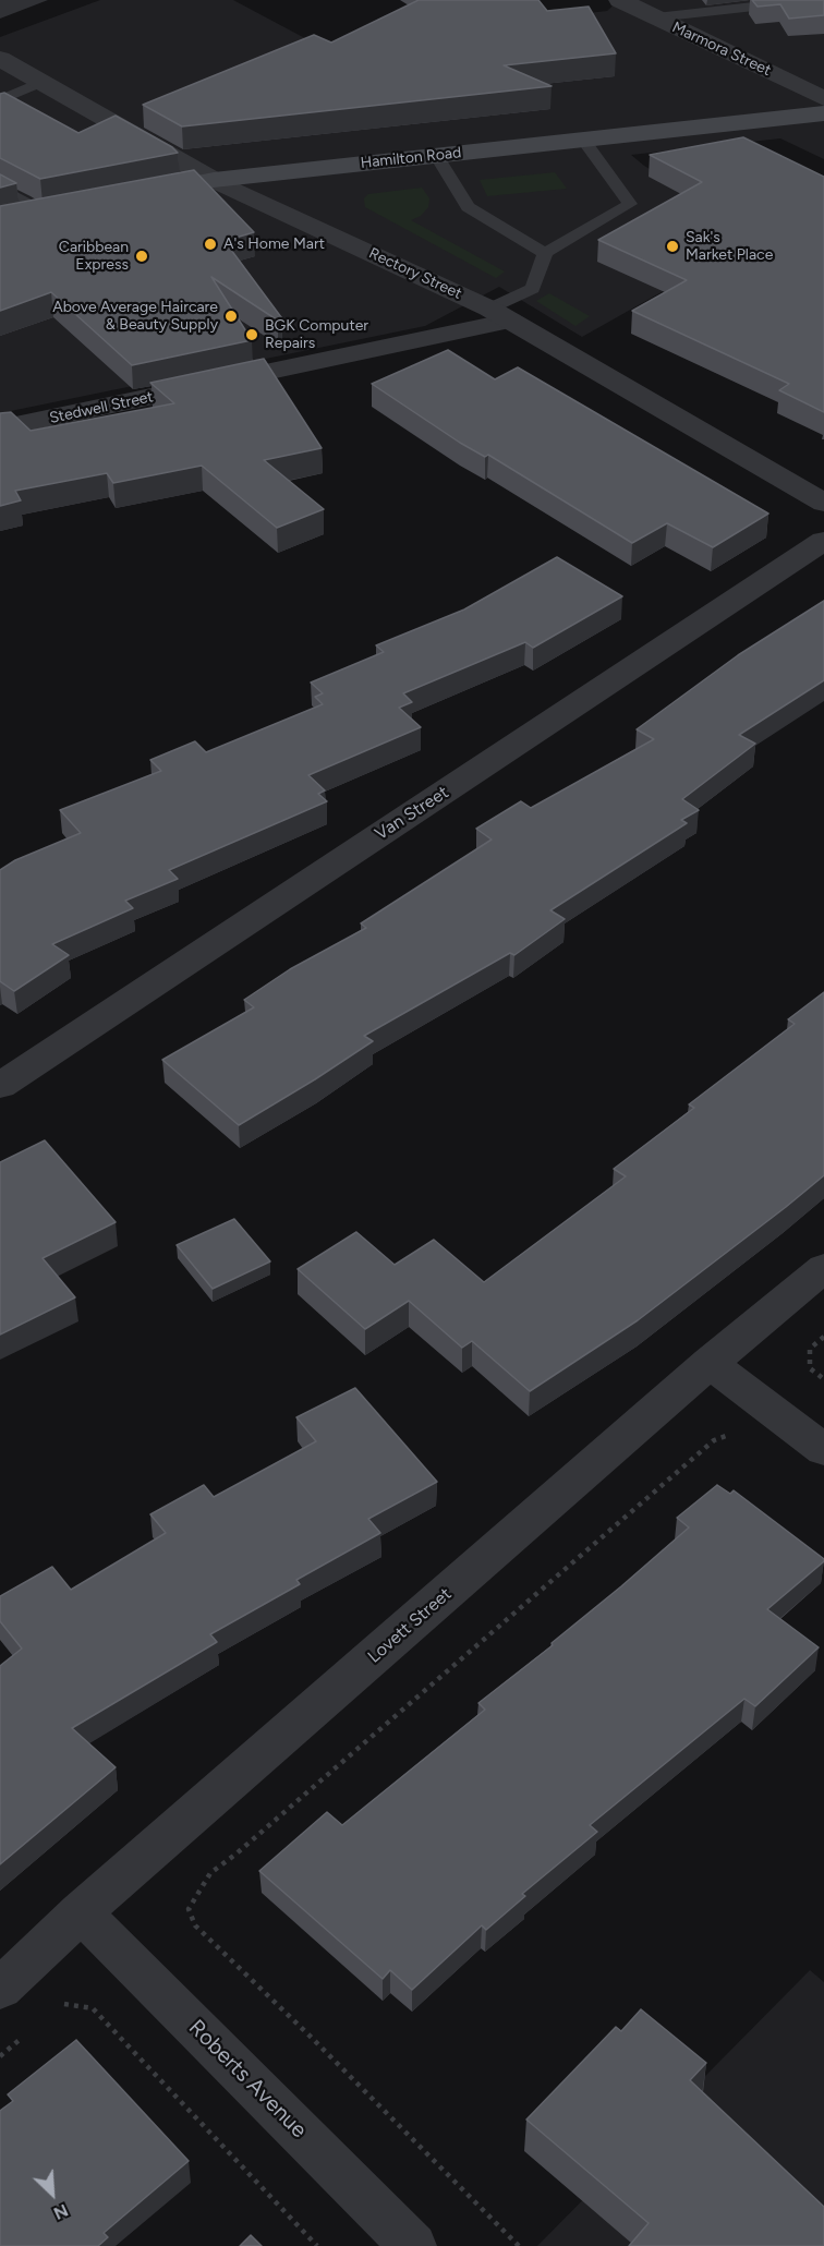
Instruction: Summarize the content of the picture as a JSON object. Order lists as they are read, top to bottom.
{
  "streets": {
    "main road": ["Hamilton Road"],
    "street": [
      "Marmora Street",
      "Rectory Street",
      "Stedwell Street",
      "Van Street",
      "Lovett Street",
      "Roberts Avenue"
    ]
  },
  "crossings": [
    ["Hamilton Road", "Rectory Street"],
    ["Rectory Street", "Stedwell Street"],
    ["Lovett Street", "Roberts Avenue"]
  ],
  "places": [
    "A's Home Mart",
    "Sak's Market Place",
    "Caribbean Express",
    "Above Average Haircare & Beauty Supply",
    "BGK Computer Repairs"
  ],
  "north": "bottom right"
}
